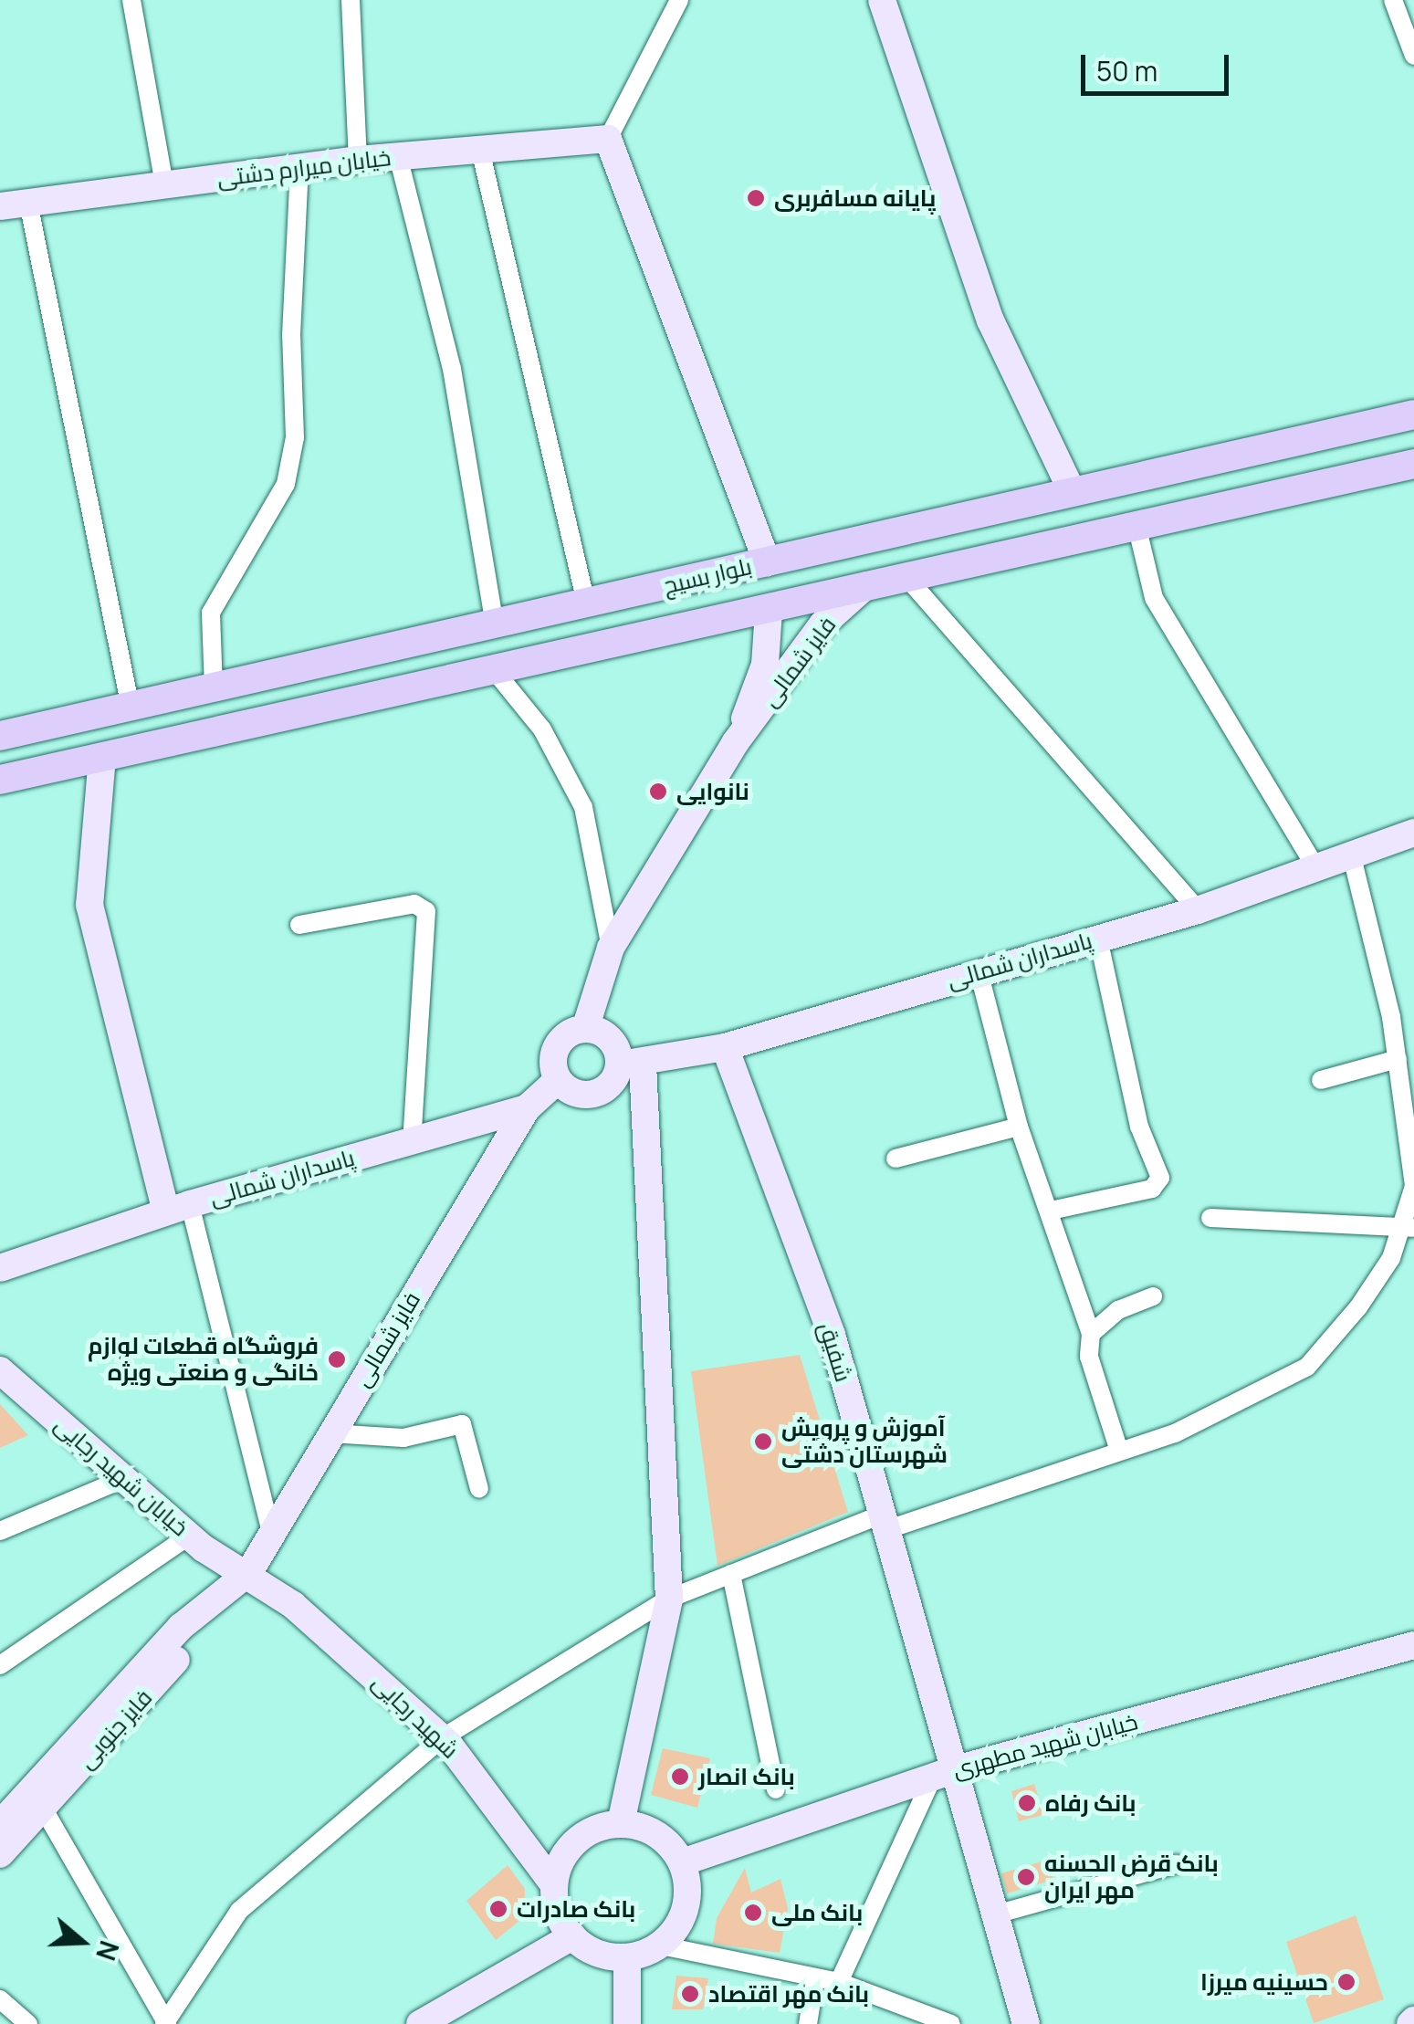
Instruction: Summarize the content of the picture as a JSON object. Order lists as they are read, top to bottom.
{
  "streets": {
    "main road": [
      "خیابان میرارم دشتی",
      "بلوار بسیج",
      "فایز شمالی",
      "پاسداران شمالی",
      "شفیق",
      "خیابان شهید رجایی",
      "شهید رجایی",
      "فایز جنوبی",
      "خیابان شهید مطهری"
    ]
  },
  "crossings": [
    ["بلوار بسیج", "فایز شمالی"],
    ["فایز شمالی", "پاسداران شمالی"],
    ["فایز شمالی", "خیابان شهید رجایی"],
    ["فایز شمالی", "شهید رجایی"],
    ["فایز شمالی", "فایز جنوبی"],
    ["پاسداران شمالی", "شفیق"],
    ["شفیق", "خیابان شهید مطهری"],
    ["خیابان شهید رجایی", "شهید رجایی"],
    ["خیابان شهید رجایی", "فایز جنوبی"],
    ["شهید رجایی", "فایز جنوبی"],
    ["شهید رجایی", "خیابان شهید مطهری"]
  ],
  "places": [
    "پایانه مسافربری",
    "نانوایی",
    "فروشگاه قطعات لوازم خانگی و صنعتی ویژه",
    "آموزش و پرویش شهرستان دشتی",
    "بانک انصار",
    "بانک رفاه",
    "بانک قرض الحسنه مهر ایران",
    "بانک صادرات",
    "بانک ملی",
    "حسینیه میرزا",
    "بانک مهر اقتصاد"
  ],
  "scale_bar": "50 m",
  "north": "right"
}
